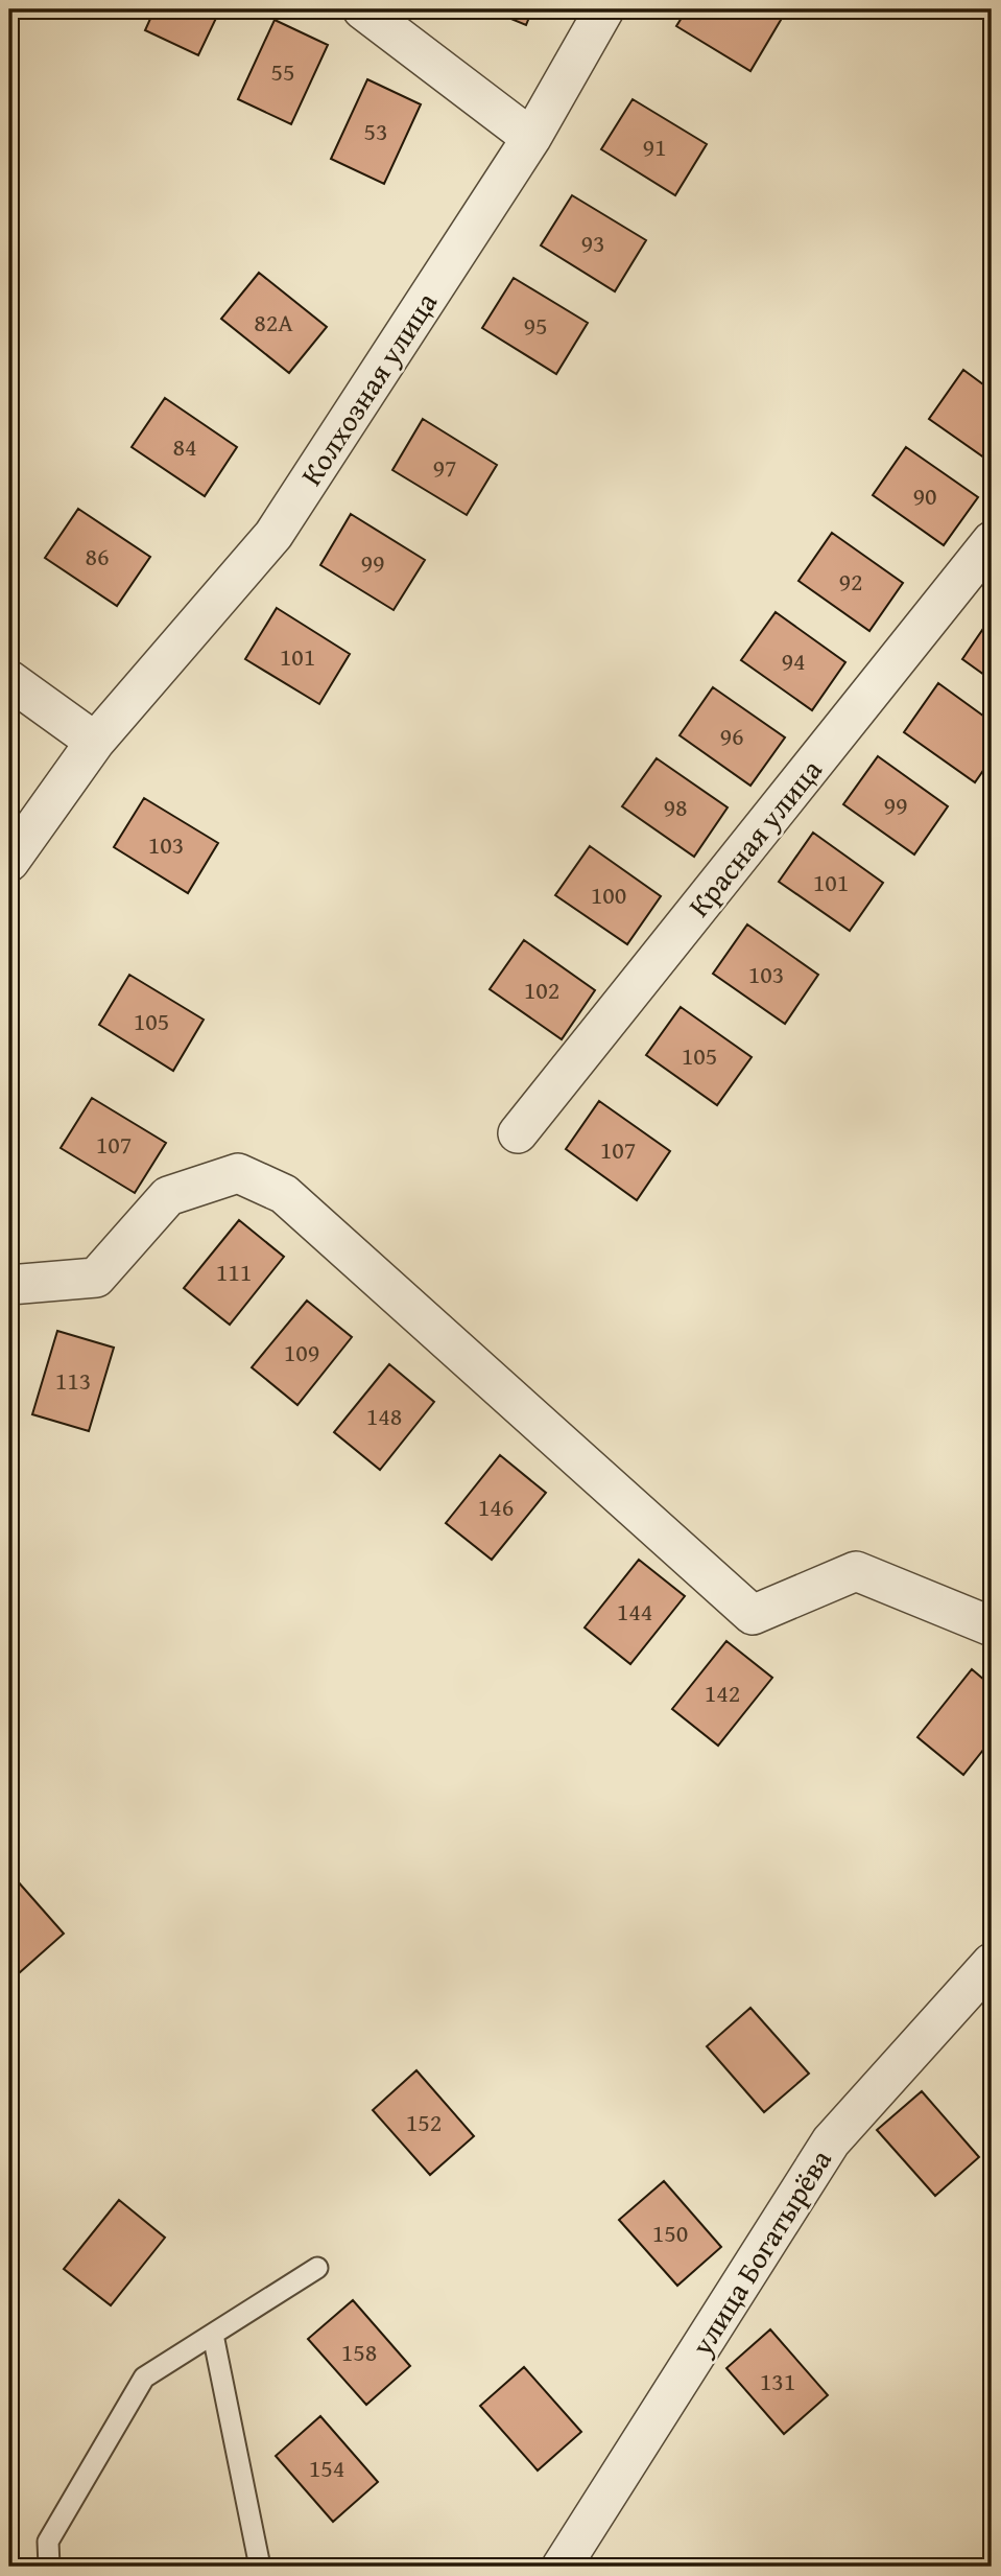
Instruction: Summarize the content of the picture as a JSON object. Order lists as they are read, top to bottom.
{
  "streets": {
    "street": ["Колхозная улица", "Красная улица", "улица Богатырёва"]
  },
  "house_numbers": [
    "55",
    "53",
    "91",
    "93",
    "82А",
    "95",
    "84",
    "97",
    "90",
    "86",
    "99",
    "92",
    "101",
    "94",
    "96",
    "99",
    "98",
    "103",
    "101",
    "100",
    "103",
    "102",
    "105",
    "105",
    "107",
    "107",
    "111",
    "109",
    "113",
    "148",
    "146",
    "144",
    "142",
    "152",
    "150",
    "158",
    "131",
    "154"
  ]
}
